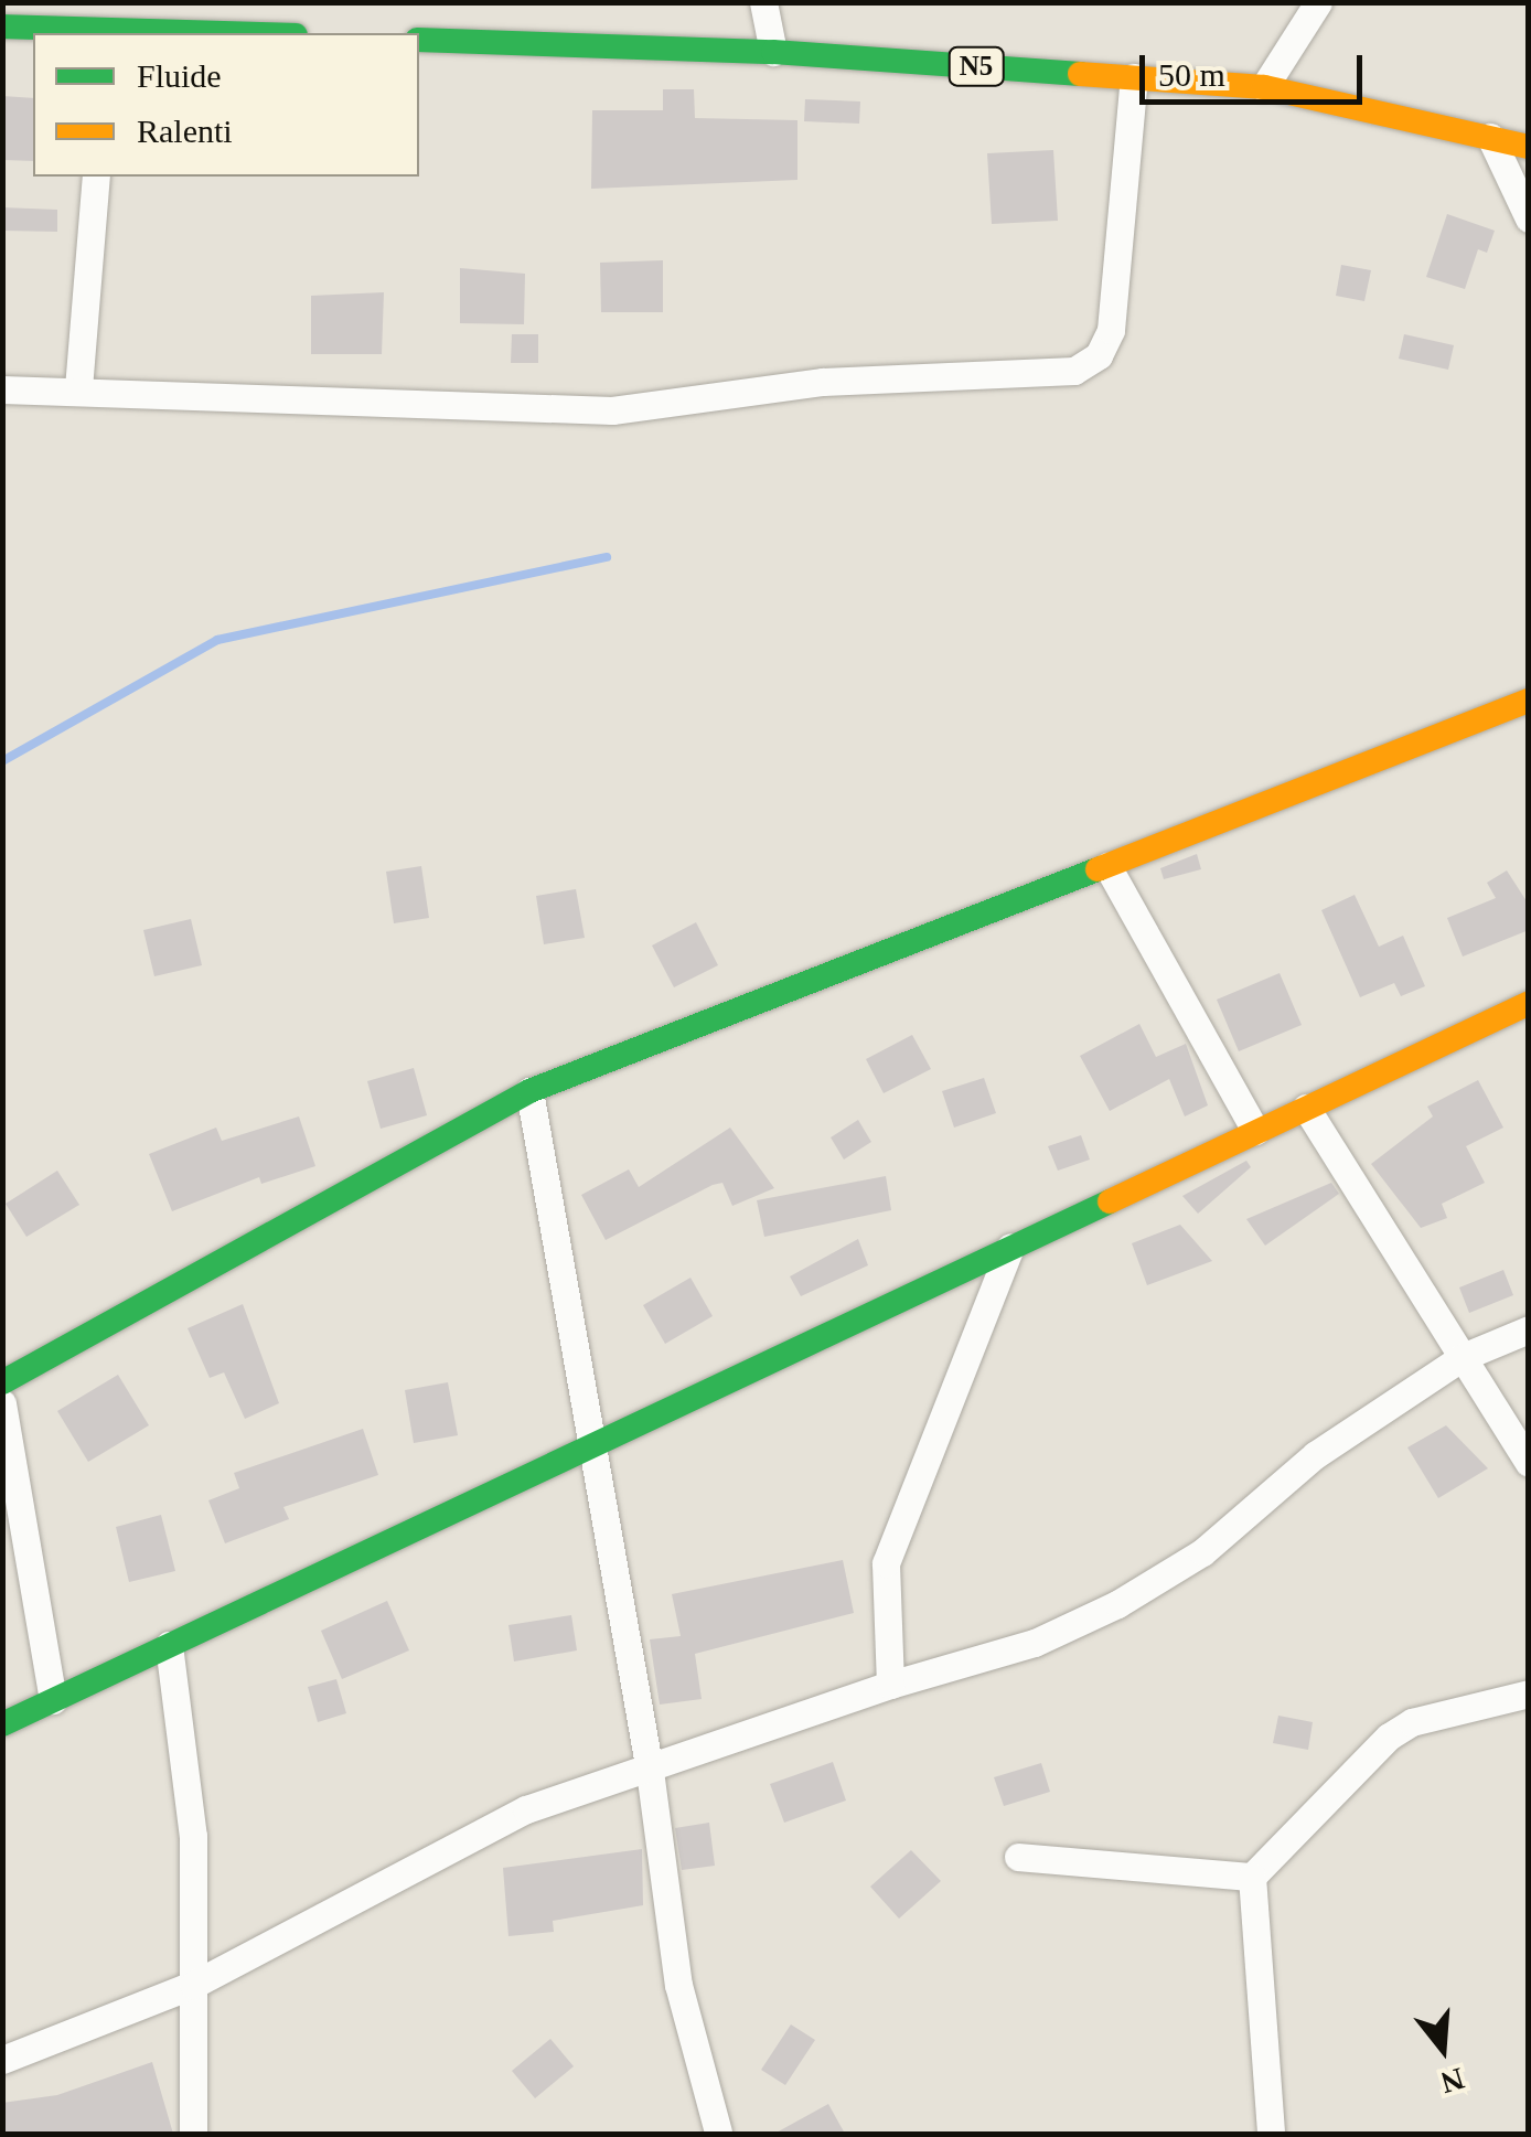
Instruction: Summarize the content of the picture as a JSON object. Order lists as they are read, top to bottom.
{
  "streets": {
    "main road": ["N5"]
  },
  "legend": ["Fluide", "Ralenti"],
  "scale_bar": "50 m",
  "north": "bottom"
}
